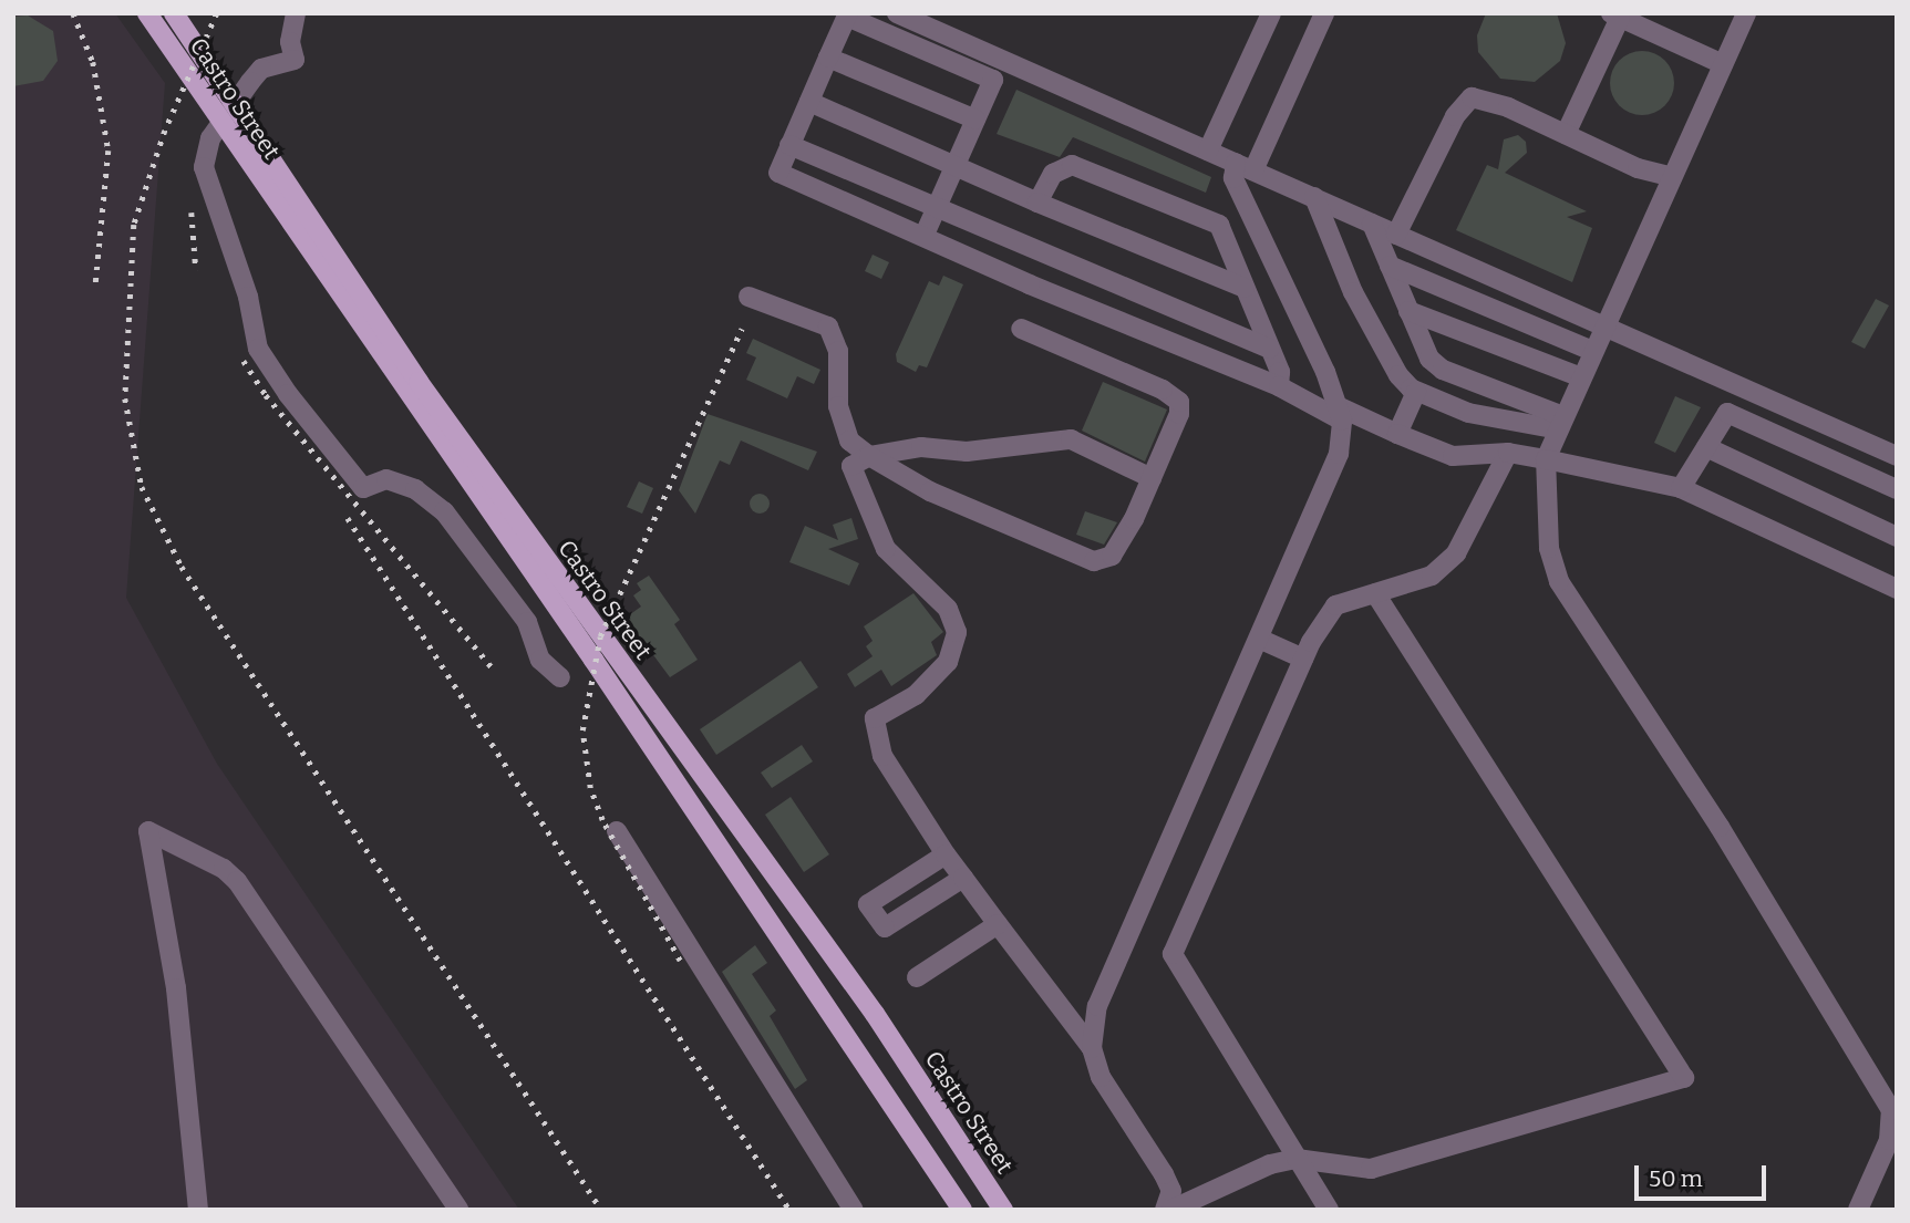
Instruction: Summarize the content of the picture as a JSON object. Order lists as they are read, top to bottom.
{
  "streets": {
    "main road": ["Castro Street"]
  },
  "scale_bar": "50 m"
}
